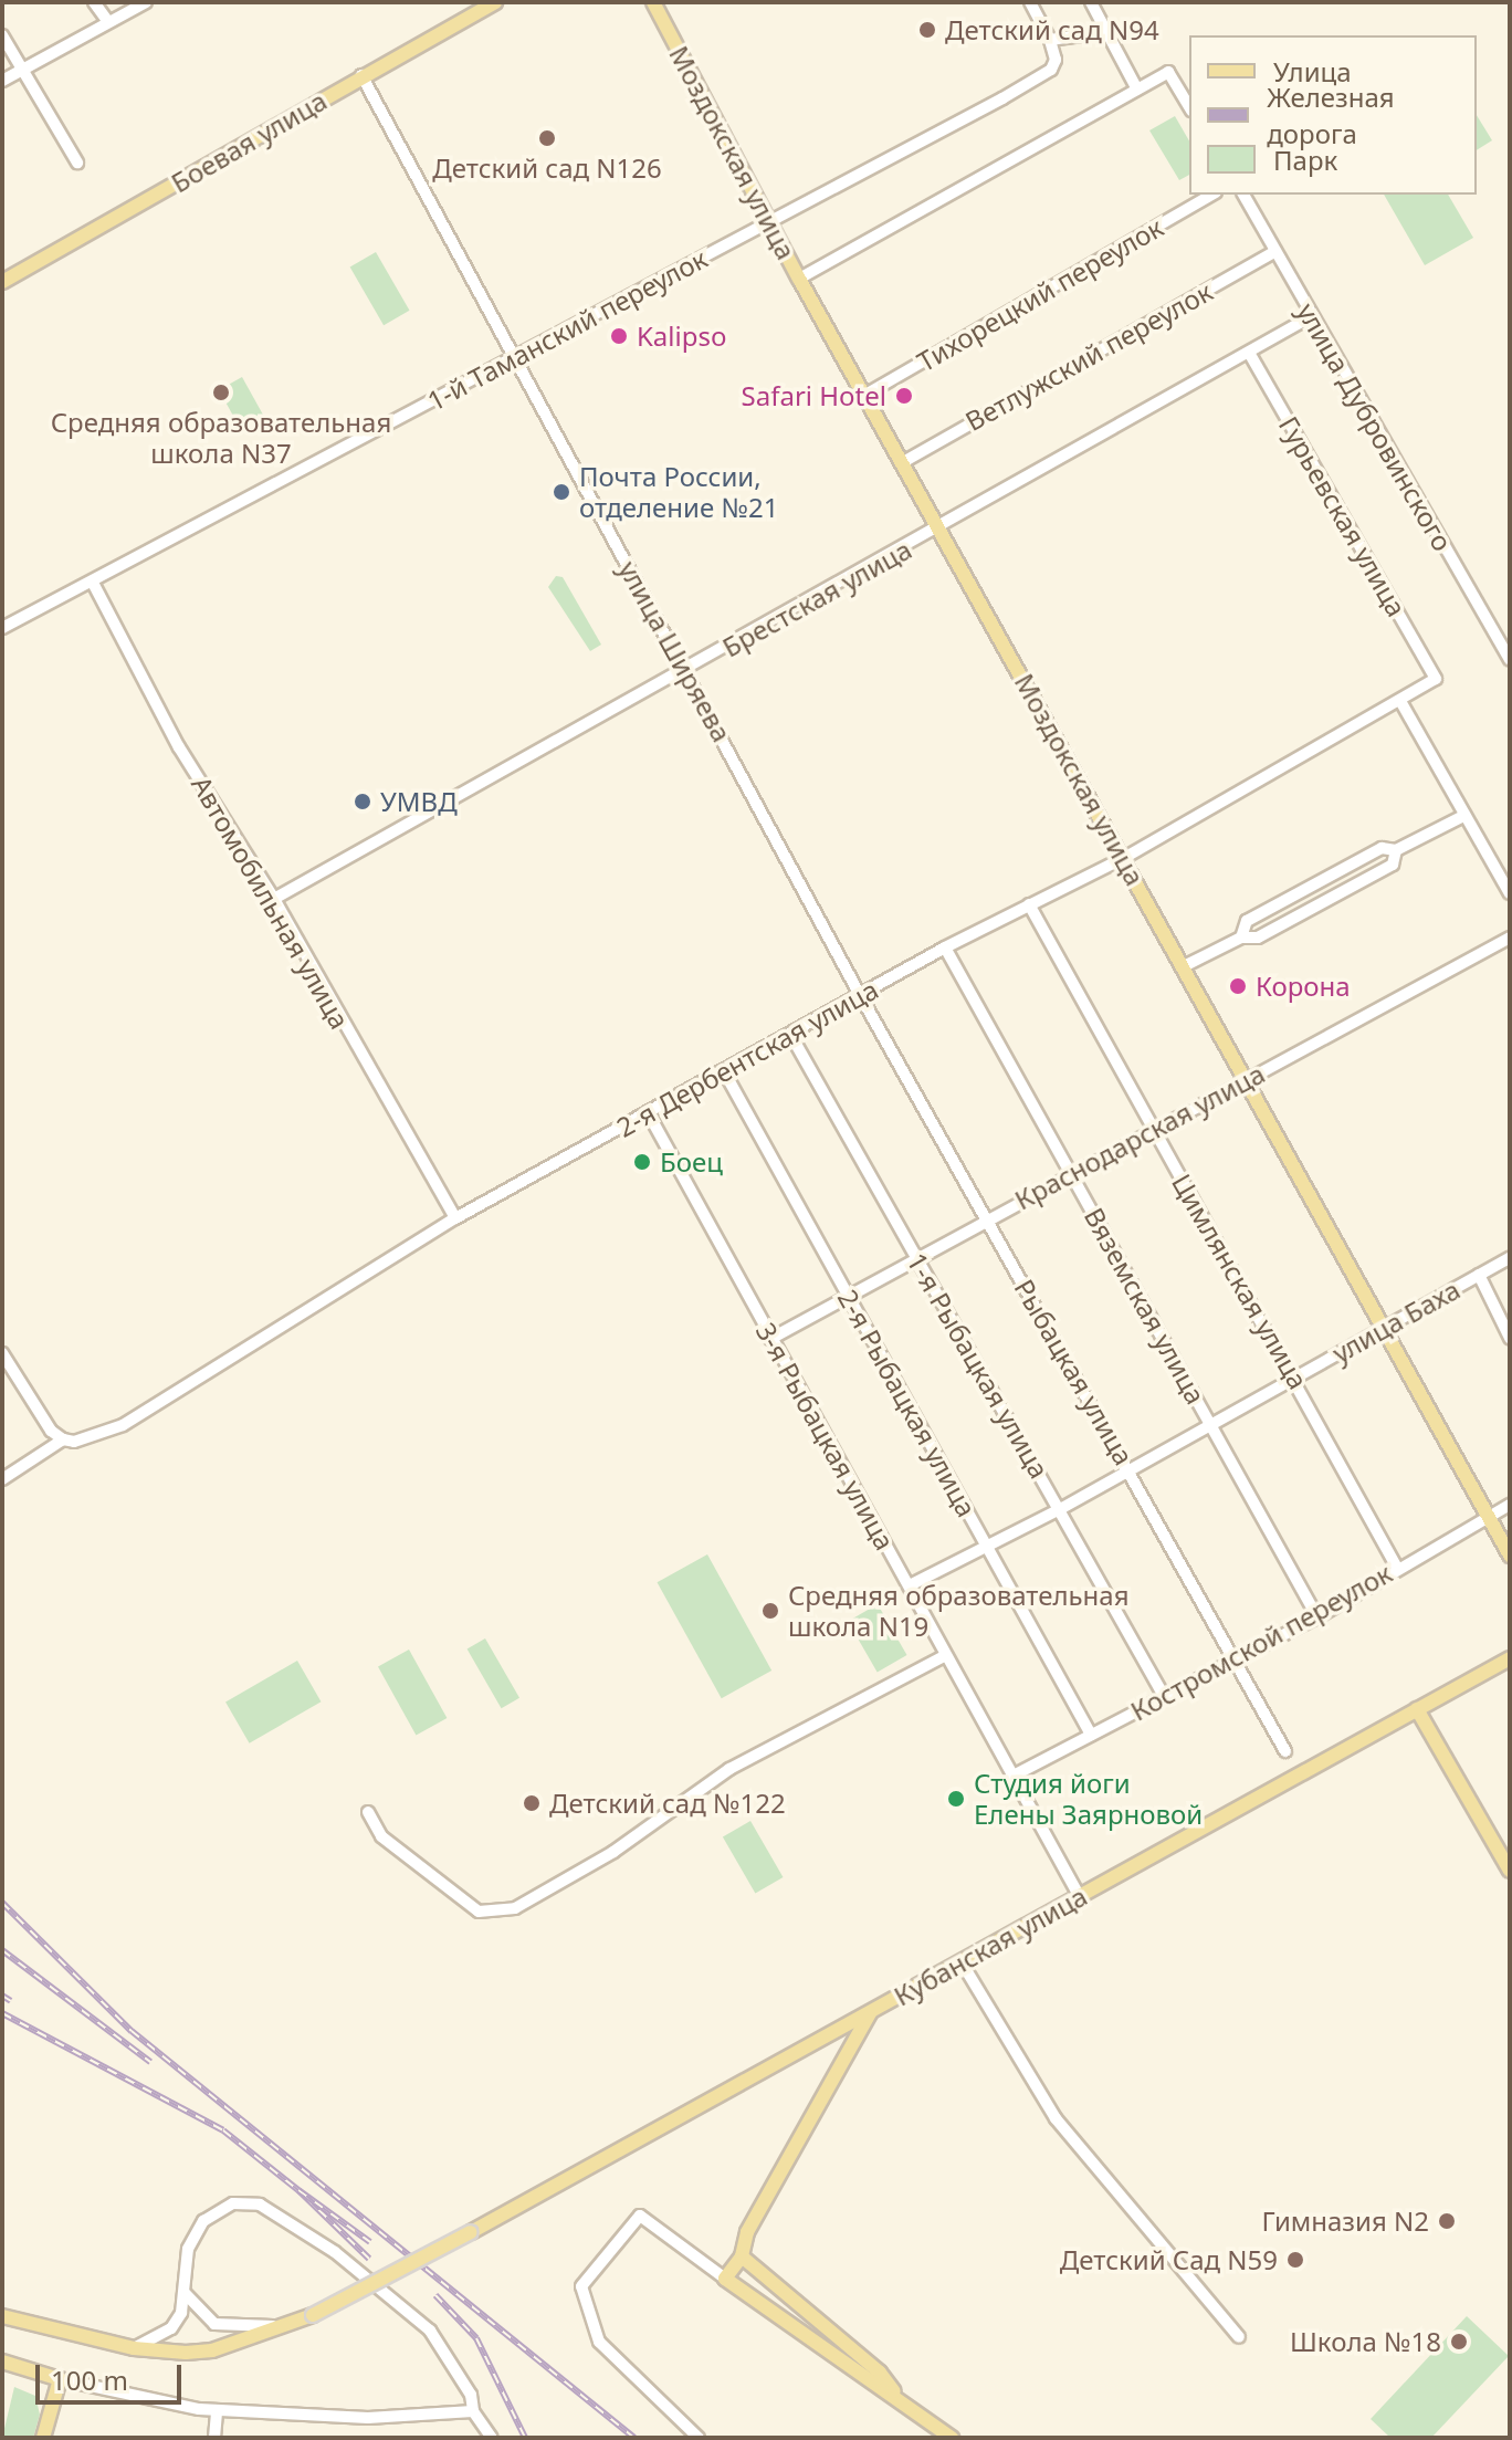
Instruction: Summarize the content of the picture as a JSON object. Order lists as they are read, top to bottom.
{
  "streets": {
    "main road": ["Боевая улица", "Моздокская улица", "Кубанская улица"],
    "street": [
      "Тихорецкий переулок",
      "1-й Таманский переулок",
      "Ветлужский переулок",
      "улица Дубровинского",
      "Гурьевская улица",
      "Брестская улица",
      "улица Ширяева",
      "Автомобильная улица",
      "2-я Дербентская улица",
      "Краснодарская улица",
      "Цимлянская улица",
      "Вяземская улица",
      "улица Баха",
      "1-я Рыбацкая улица",
      "Рыбацкая улица",
      "2-я Рыбацкая улица",
      "3-я Рыбацкая улица",
      "Костромской переулок"
    ]
  },
  "crossings": [
    ["Боевая улица", "улица Ширяева"],
    ["Моздокская улица", "Тихорецкий переулок"],
    ["Моздокская улица", "1-й Таманский переулок"],
    ["Моздокская улица", "Ветлужский переулок"],
    ["Моздокская улица", "Брестская улица"],
    ["Моздокская улица", "2-я Дербентская улица"],
    ["Моздокская улица", "Краснодарская улица"],
    ["Моздокская улица", "улица Баха"],
    ["Моздокская улица", "Костромской переулок"],
    ["1-й Таманский переулок", "улица Ширяева"],
    ["1-й Таманский переулок", "Автомобильная улица"],
    ["Ветлужский переулок", "улица Дубровинского"],
    ["улица Дубровинского", "Брестская улица"],
    ["Гурьевская улица", "Брестская улица"],
    ["Гурьевская улица", "2-я Дербентская улица"],
    ["Брестская улица", "улица Ширяева"],
    ["Брестская улица", "Автомобильная улица"],
    ["улица Ширяева", "2-я Дербентская улица"],
    ["улица Ширяева", "Рыбацкая улица"],
    ["Автомобильная улица", "2-я Дербентская улица"],
    ["2-я Дербентская улица", "Цимлянская улица"],
    ["2-я Дербентская улица", "Вяземская улица"],
    ["2-я Дербентская улица", "1-я Рыбацкая улица"],
    ["2-я Дербентская улица", "Рыбацкая улица"],
    ["2-я Дербентская улица", "2-я Рыбацкая улица"],
    ["2-я Дербентская улица", "3-я Рыбацкая улица"],
    ["Краснодарская улица", "Цимлянская улица"],
    ["Краснодарская улица", "Вяземская улица"],
    ["Краснодарская улица", "1-я Рыбацкая улица"],
    ["Краснодарская улица", "Рыбацкая улица"],
    ["Краснодарская улица", "2-я Рыбацкая улица"],
    ["Краснодарская улица", "3-я Рыбацкая улица"],
    ["Цимлянская улица", "улица Баха"],
    ["Цимлянская улица", "Костромской переулок"],
    ["Вяземская улица", "улица Баха"],
    ["Вяземская улица", "Костромской переулок"],
    ["улица Баха", "1-я Рыбацкая улица"],
    ["улица Баха", "Рыбацкая улица"],
    ["улица Баха", "2-я Рыбацкая улица"],
    ["улица Баха", "3-я Рыбацкая улица"],
    ["1-я Рыбацкая улица", "Костромской переулок"],
    ["Рыбацкая улица", "Костромской переулок"],
    ["2-я Рыбацкая улица", "Костромской переулок"],
    ["3-я Рыбацкая улица", "Костромской переулок"],
    ["3-я Рыбацкая улица", "Кубанская улица"]
  ],
  "places": [
    "Детский сад N94",
    "Детский сад N126",
    "Kalipso",
    "Средняя образовательная школа N37",
    "Safari Hotel",
    "Почта России, отделение №21",
    "УМВД",
    "Корона",
    "Боец",
    "Средняя образовательная школа N19",
    "Студия йоги Елены Заярновой",
    "Детский сад №122",
    "Гимназия N2",
    "Детский Сад N59",
    "Школа №18"
  ],
  "legend": ["Улица", "Железная дорога", "Парк"],
  "scale_bar": "100 m"
}
